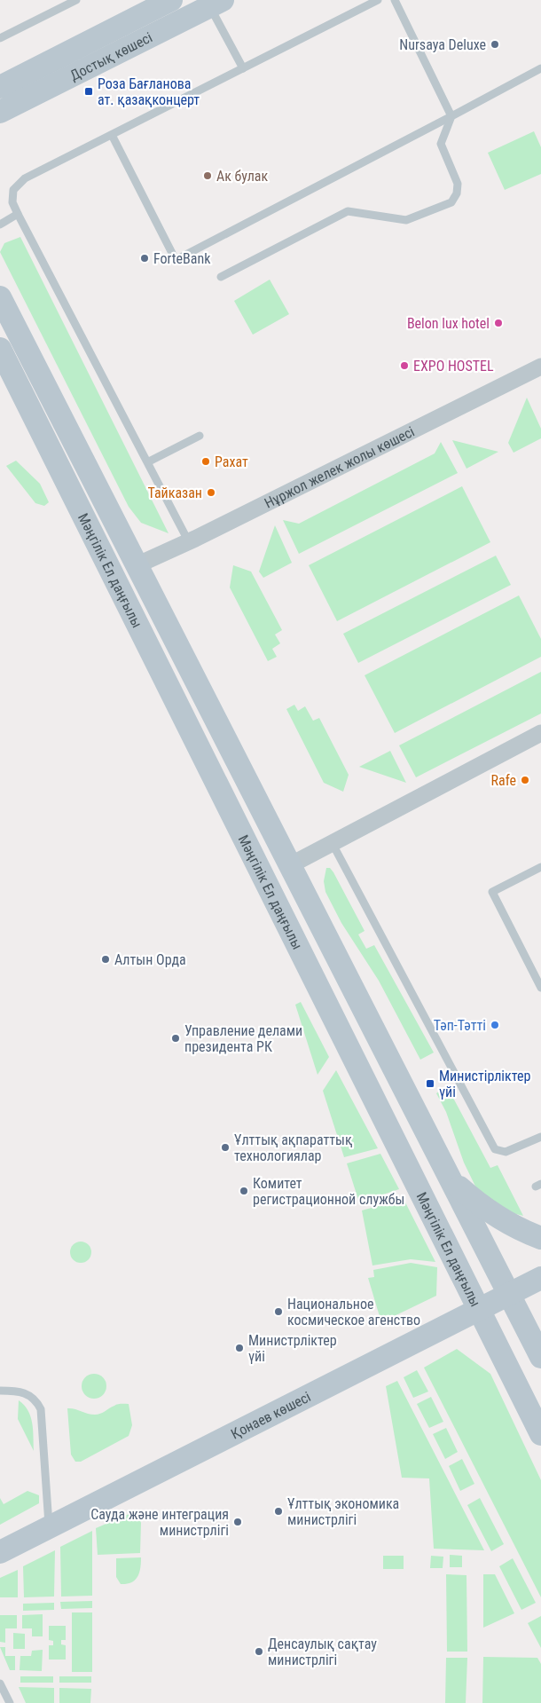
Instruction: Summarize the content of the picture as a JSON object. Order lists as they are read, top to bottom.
{
  "streets": {
    "main road": ["Достық көшесі", "Мәңгілік Ел даңғылы", "Қонаев көшесі"],
    "street": ["Нұржол желек жолы көшесі"]
  },
  "crossings": [
    ["Нұржол желек жолы көшесі", "Мәңгілік Ел даңғылы"],
    ["Мәңгілік Ел даңғылы", "Қонаев көшесі"]
  ],
  "places": {
    "other": [
      "Nursaya Deluxe",
      "Ак булак",
      "ForteBank",
      "Belon lux hotel",
      "EXPO HOSTEL",
      "Рахат",
      "Тайказан",
      "Rafe",
      "Алтын Орда",
      "Тәп-Тәтті",
      "Управление делами президента РК",
      "Ұлттық ақпараттық технологиялар",
      "Комитет регистрационной службы",
      "Национальное космическое агенство",
      "Министрліктер үйі",
      "Ұлттық экономика министрлігі",
      "Сауда жəне интеграция министрлігі",
      "Денсаулық сақтау министрлігі"
    ],
    "transit": ["Роза Бағланова ат. қазақконцерт", "Министірліктер үйі"]
  }
}
